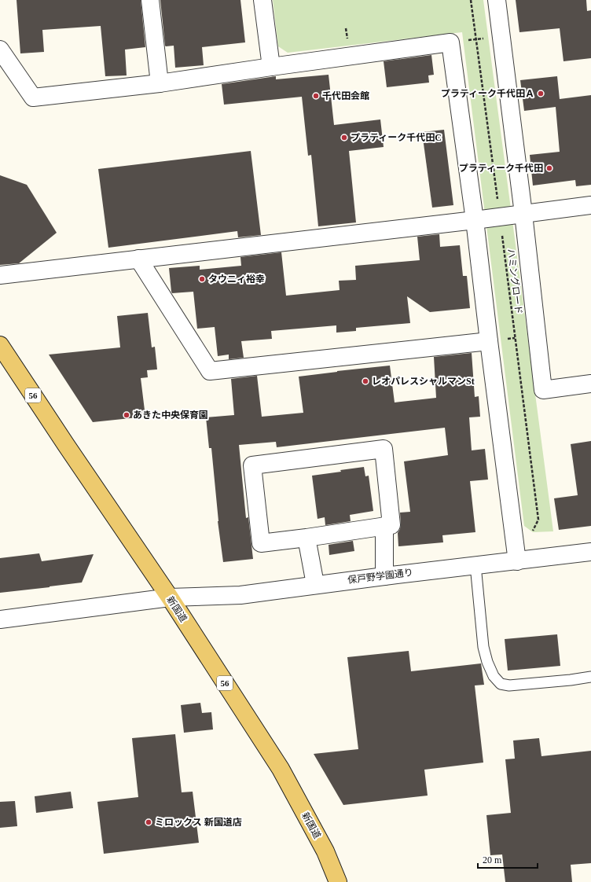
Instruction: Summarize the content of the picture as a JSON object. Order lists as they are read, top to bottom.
{
  "streets": {
    "main road": ["56", "新国道"],
    "street": ["保戸野学園通り"],
    "path": ["ハミングロード"]
  },
  "crossings": [
    ["保戸野学園通り", "新国道"]
  ],
  "places": [
    "プラティーク千代田Ａ",
    "千代田会館",
    "プラティーク千代田C",
    "プラティーク千代田",
    "タウニィ裕幸",
    "レオパレスシャルマンSt",
    "あきた中央保育園",
    "ミロックス 新国道店"
  ],
  "scale_bar": "20 m"
}
